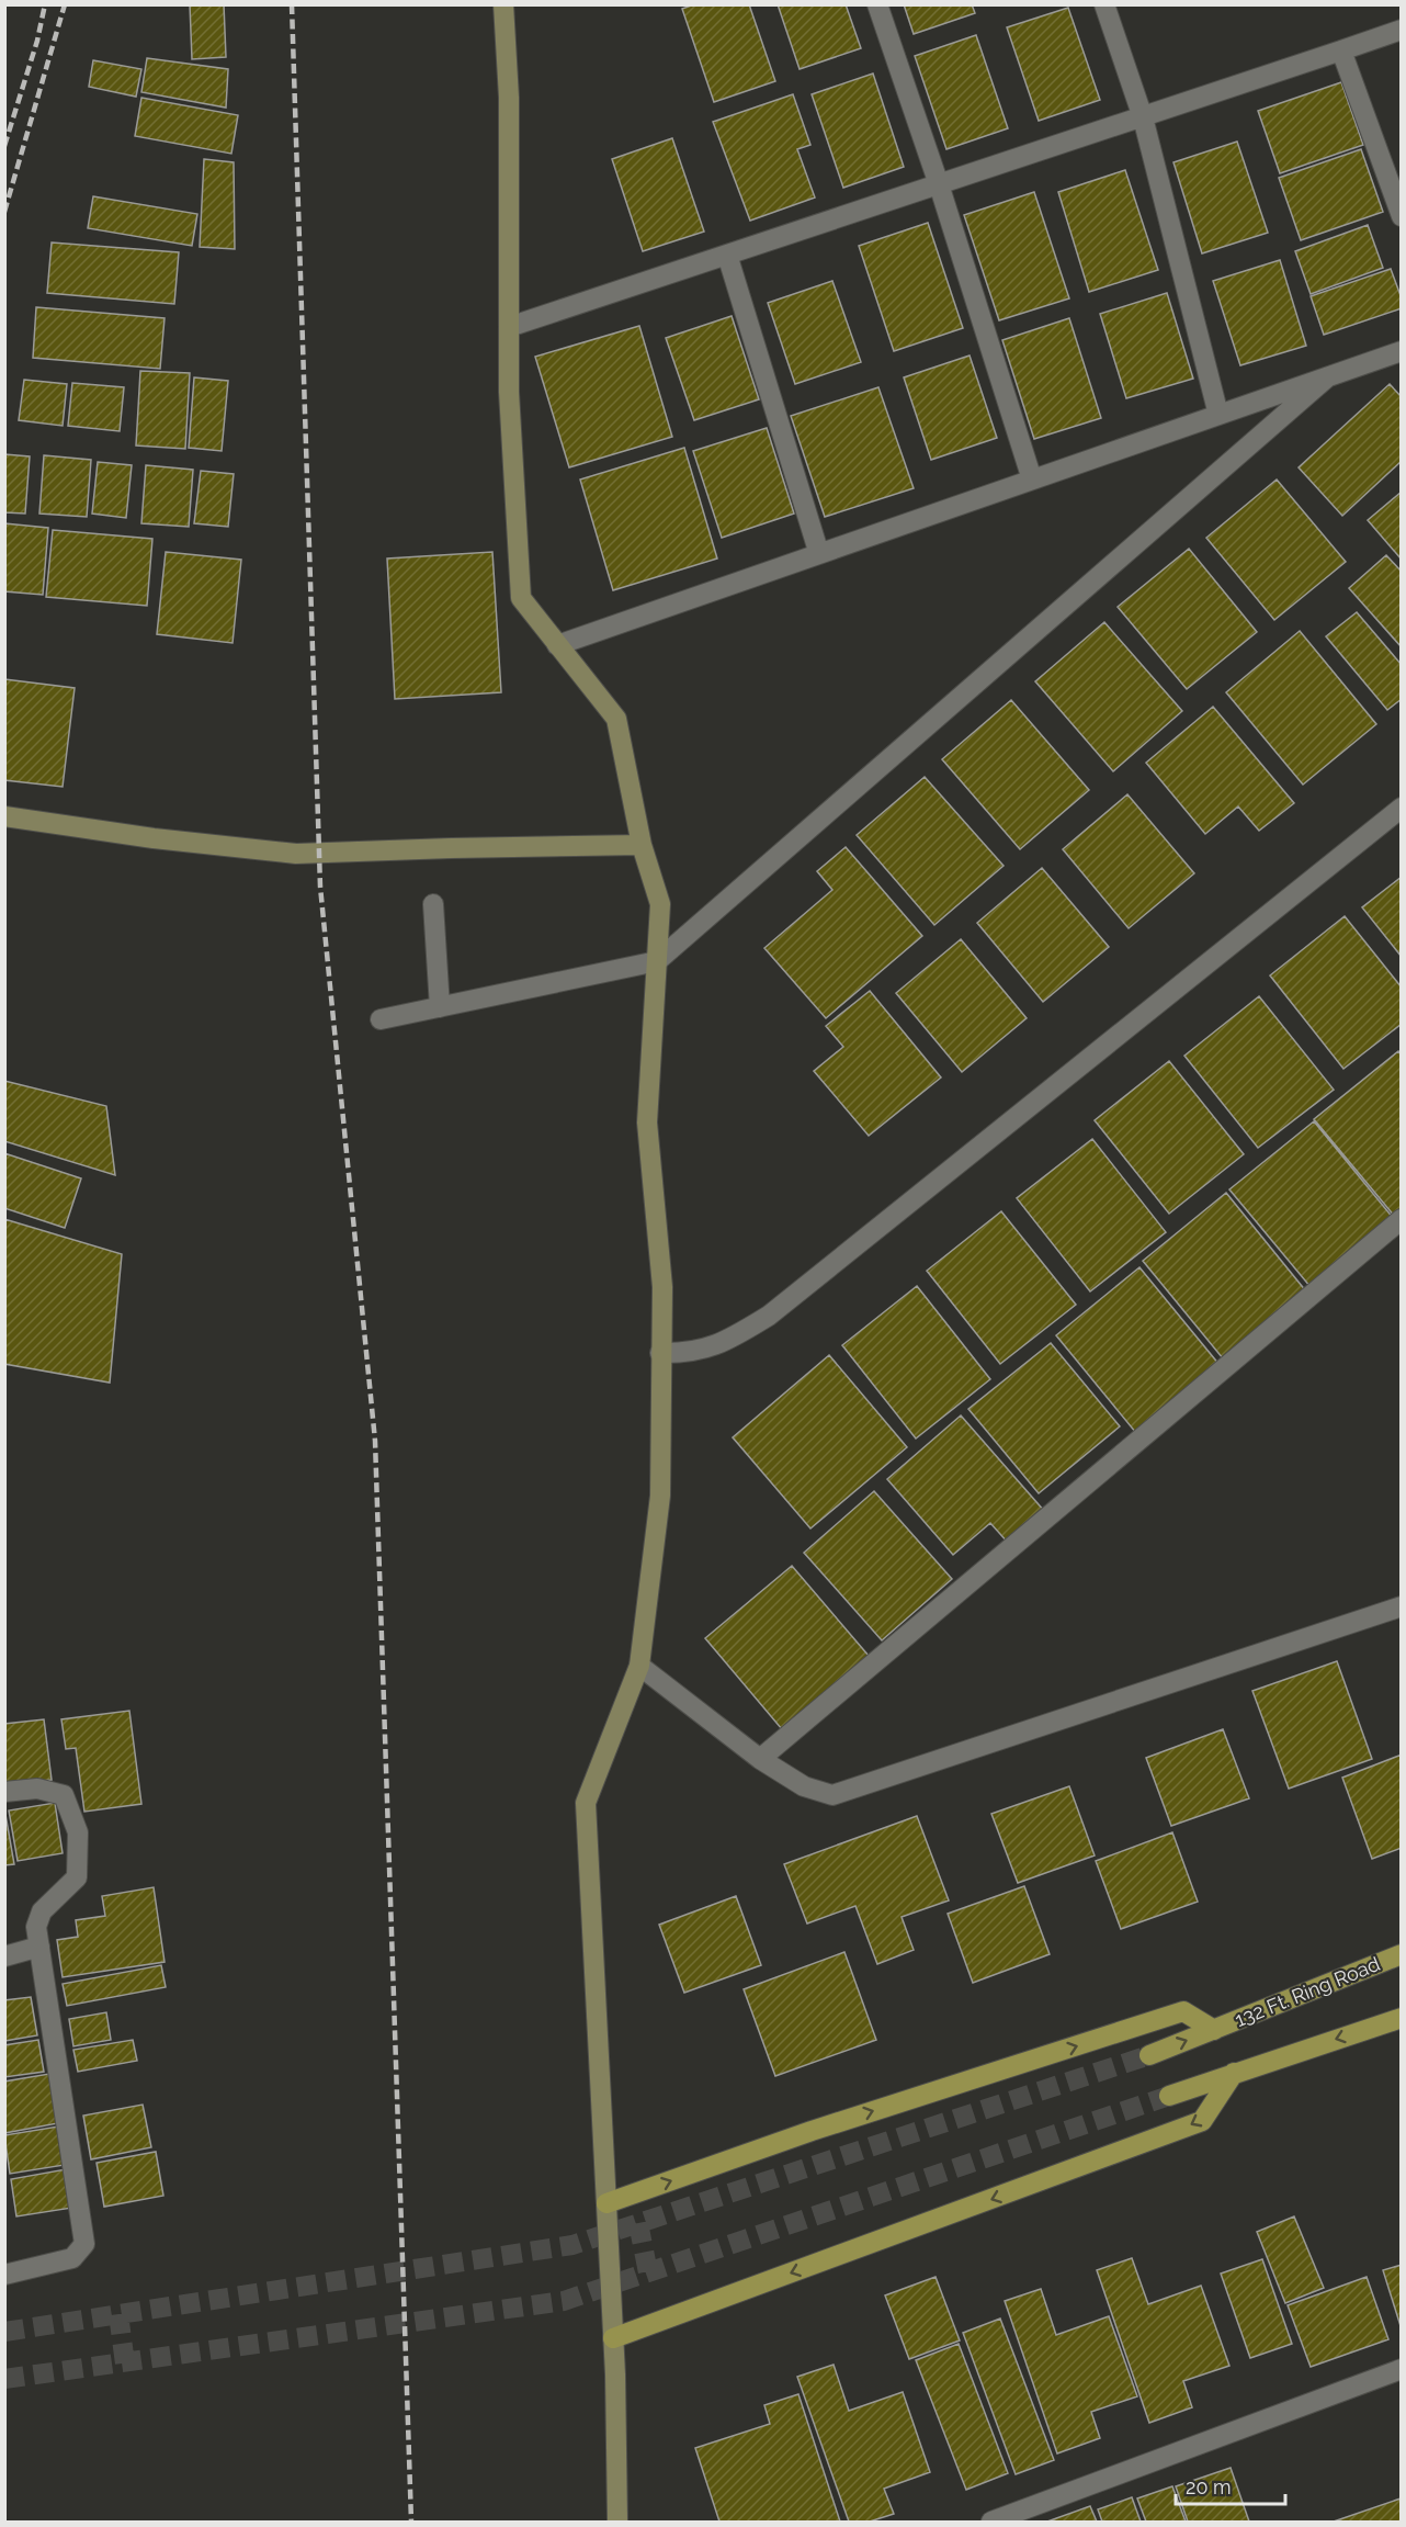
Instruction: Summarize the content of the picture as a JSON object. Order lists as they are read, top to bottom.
{
  "streets": {
    "main road": ["132 Ft. Ring Road"]
  },
  "scale_bar": "20 m"
}
